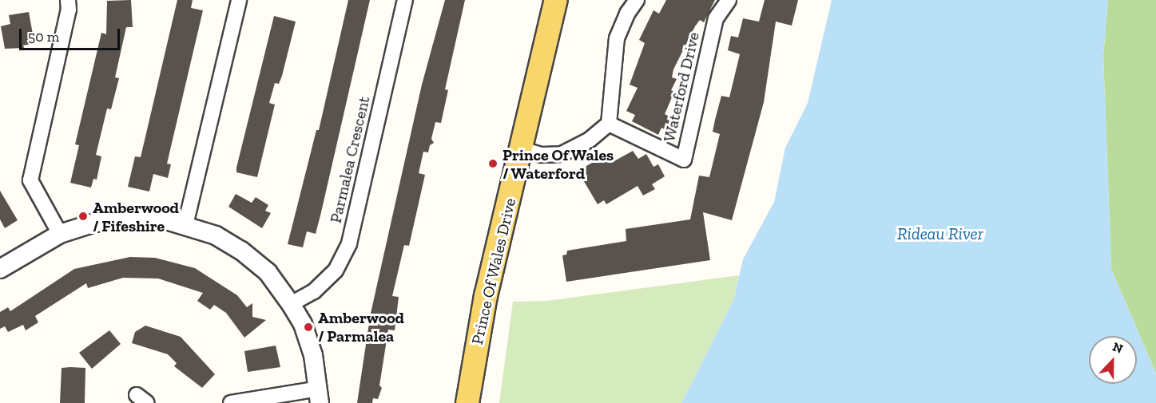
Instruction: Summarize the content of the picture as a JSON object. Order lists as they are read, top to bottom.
{
  "streets": {
    "main road": ["Prince Of Wales Drive"],
    "street": ["Waterford Drive", "Parmalea Crescent"]
  },
  "water": ["Rideau River"],
  "places": ["Prince Of Wales / Waterford", "Amberwood / Fifeshire", "Amberwood / Parmalea"],
  "scale_bar": "50 m",
  "north": "top"
}
